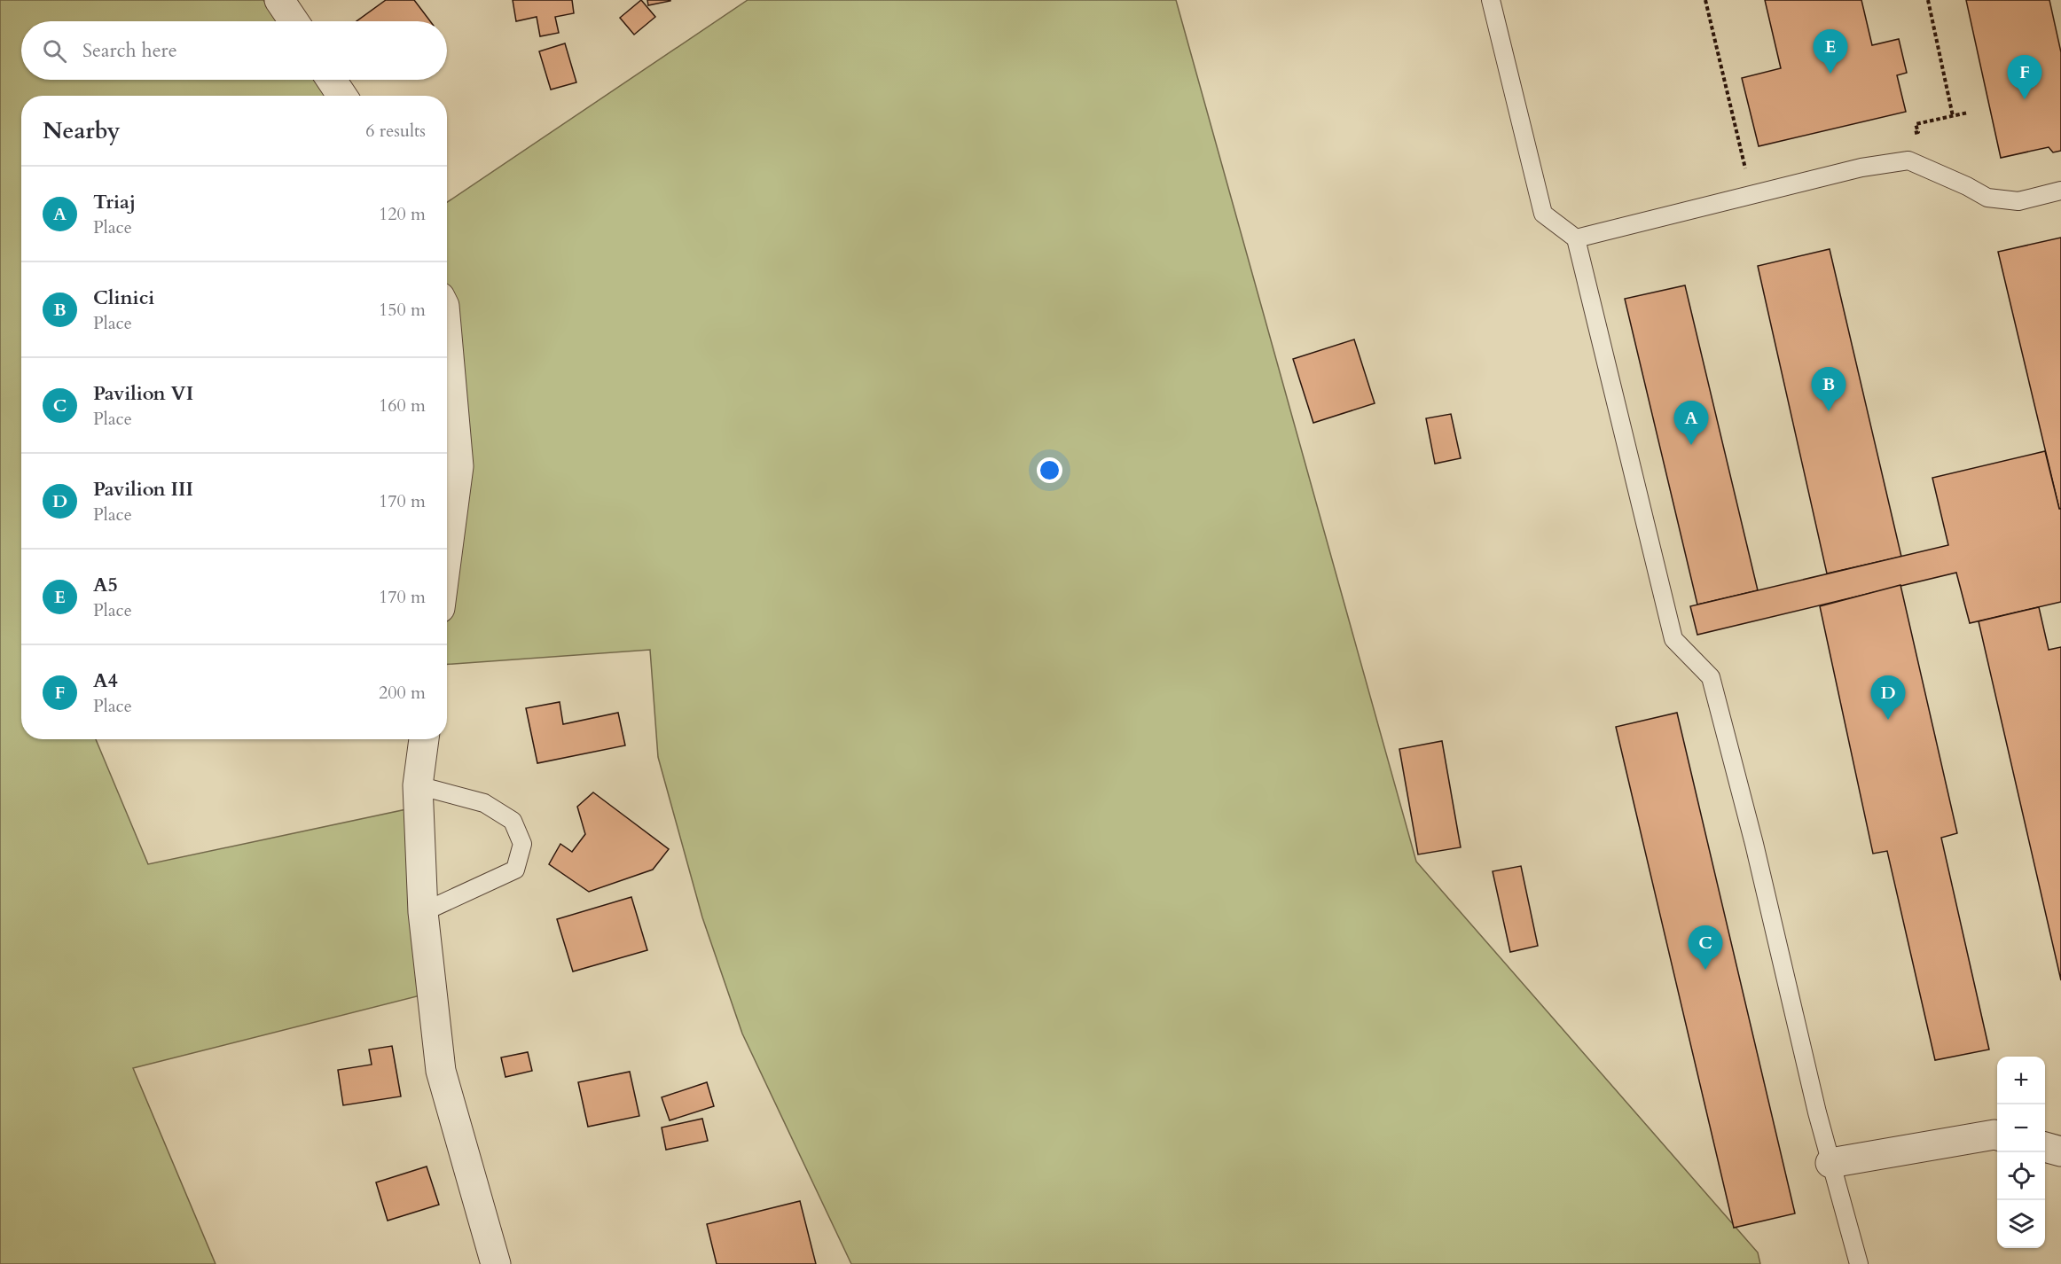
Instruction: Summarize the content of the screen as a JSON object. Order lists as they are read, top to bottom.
{
  "page": {
    "search": "Search here",
    "pins": [
      "E",
      "F",
      "B",
      "A",
      "D",
      "C"
    ],
    "heading": ["Nearby", "6 results"],
    "list": [
      {
        "mark": "A",
        "name": "Triaj",
        "note": "Place",
        "value": "120 m"
      },
      {
        "mark": "B",
        "name": "Clinici",
        "note": "Place",
        "value": "150 m"
      },
      {
        "mark": "C",
        "name": "Pavilion VI",
        "note": "Place",
        "value": "160 m"
      },
      {
        "mark": "D",
        "name": "Pavilion III",
        "note": "Place",
        "value": "170 m"
      },
      {
        "mark": "E",
        "name": "A5",
        "note": "Place",
        "value": "170 m"
      },
      {
        "mark": "F",
        "name": "A4",
        "note": "Place",
        "value": "200 m"
      }
    ],
    "map_buttons": ["+", "−"]
  }
}
